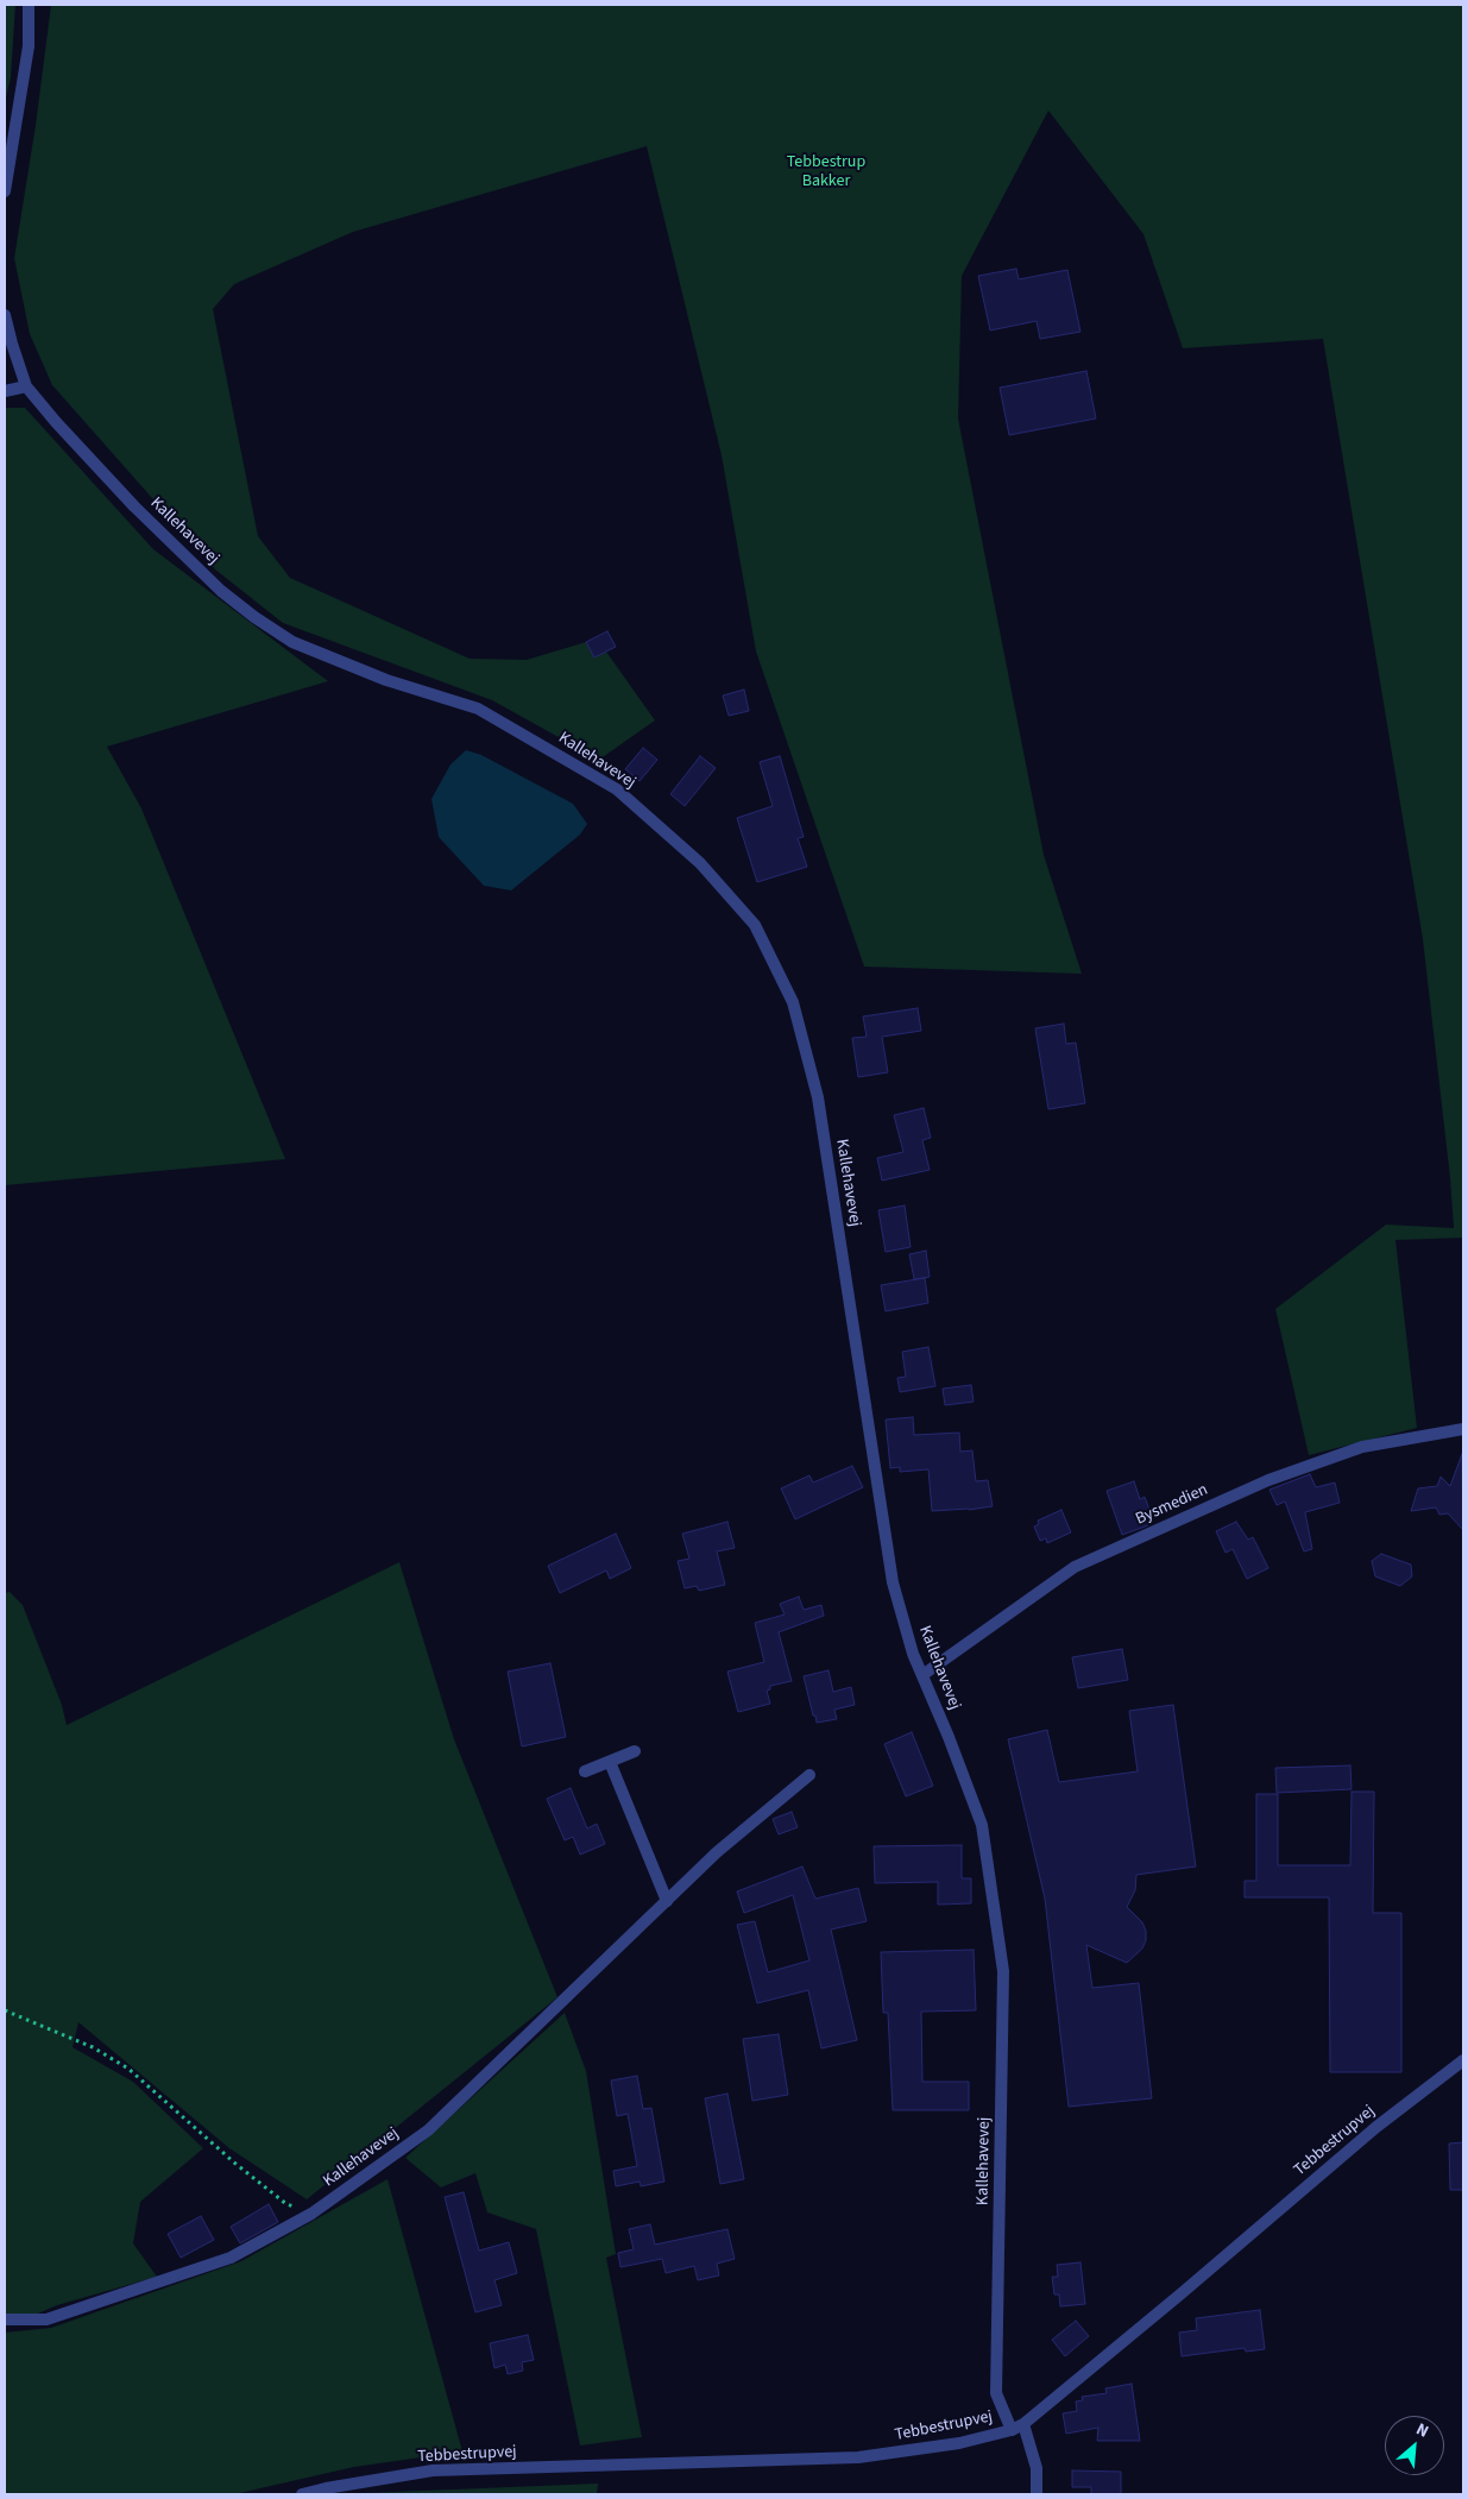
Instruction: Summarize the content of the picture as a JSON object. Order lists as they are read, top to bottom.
{
  "streets": {
    "street": ["Kallehavevej", "Bysmedien", "Tebbestrupvej"]
  },
  "crossings": [
    ["Kallehavevej", "Bysmedien"],
    ["Kallehavevej", "Tebbestrupvej"]
  ],
  "parks": ["Tebbestrup Bakker"],
  "north": "top right"
}
